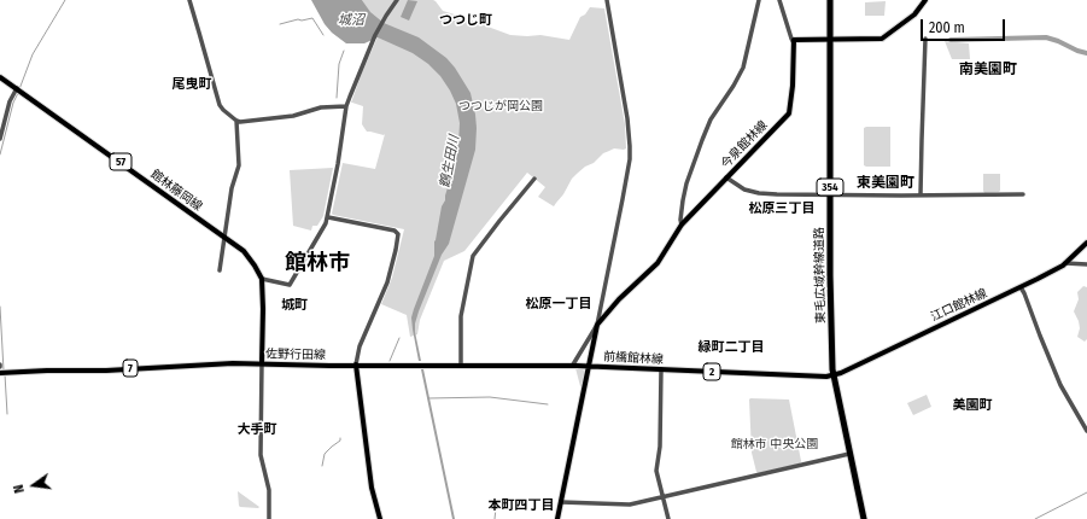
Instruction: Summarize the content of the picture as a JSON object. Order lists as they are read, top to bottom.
{
  "streets": {
    "highway": ["354", "東毛広域幹線道路"],
    "main road": [
      "今泉館林線",
      "57",
      "館林藤岡線",
      "江口館林線",
      "佐野行田線",
      "前橋館林線",
      "7",
      "2"
    ]
  },
  "crossings": [
    ["今泉館林線", "佐野行田線"],
    ["今泉館林線", "前橋館林線"],
    ["館林藤岡線", "佐野行田線"],
    ["東毛広域幹線道路", "江口館林線"],
    ["東毛広域幹線道路", "前橋館林線"],
    ["江口館林線", "前橋館林線"],
    ["佐野行田線", "前橋館林線"]
  ],
  "districts": [
    "つつじ町",
    "南美園町",
    "尾曳町",
    "東美園町",
    "松原三丁目",
    "館林市",
    "松原一丁目",
    "城町",
    "緑町二丁目",
    "美園町",
    "大手町",
    "本町四丁目"
  ],
  "water": ["城沼", "鶴生田川"],
  "parks": ["つつじが岡公園", "館林市 中央公園"],
  "scale_bar": "200 m",
  "north": "left"
}
